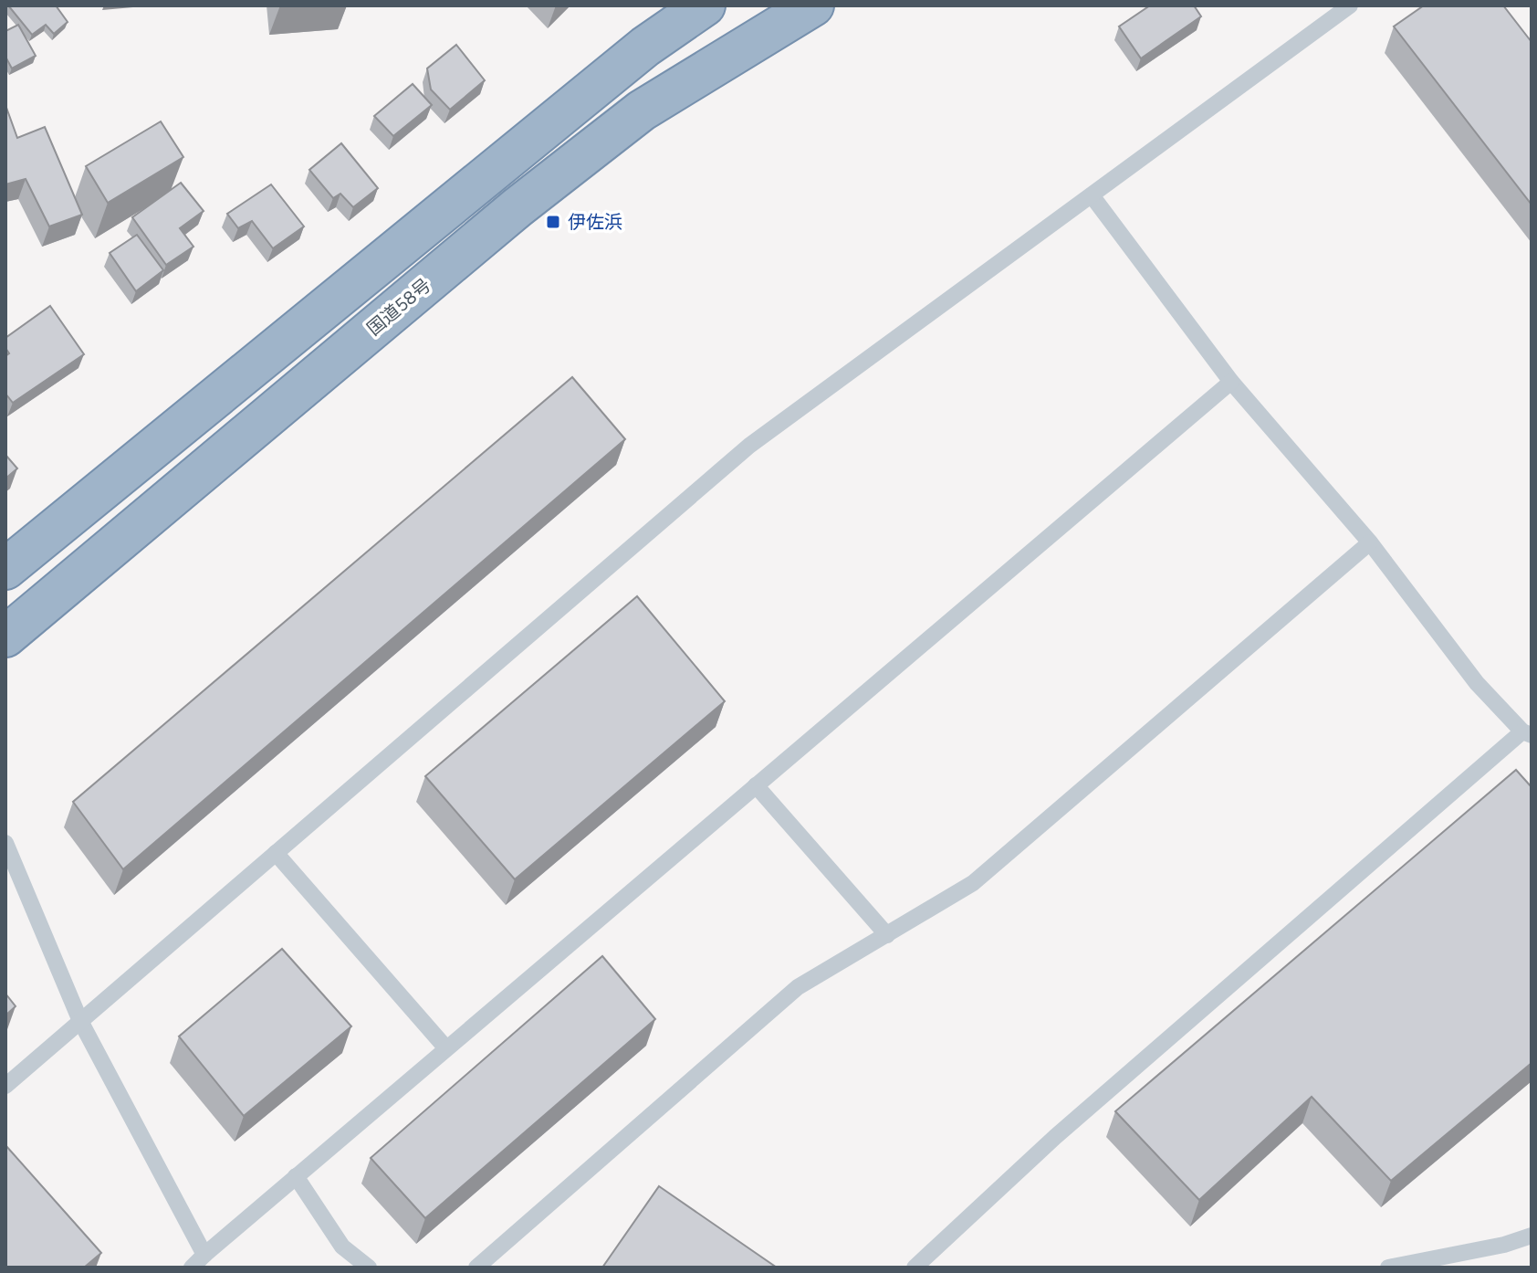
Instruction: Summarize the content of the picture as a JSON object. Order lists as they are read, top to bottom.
{
  "streets": {
    "highway": ["国道58号"]
  },
  "places": {
    "transit": ["伊佐浜"]
  }
}
